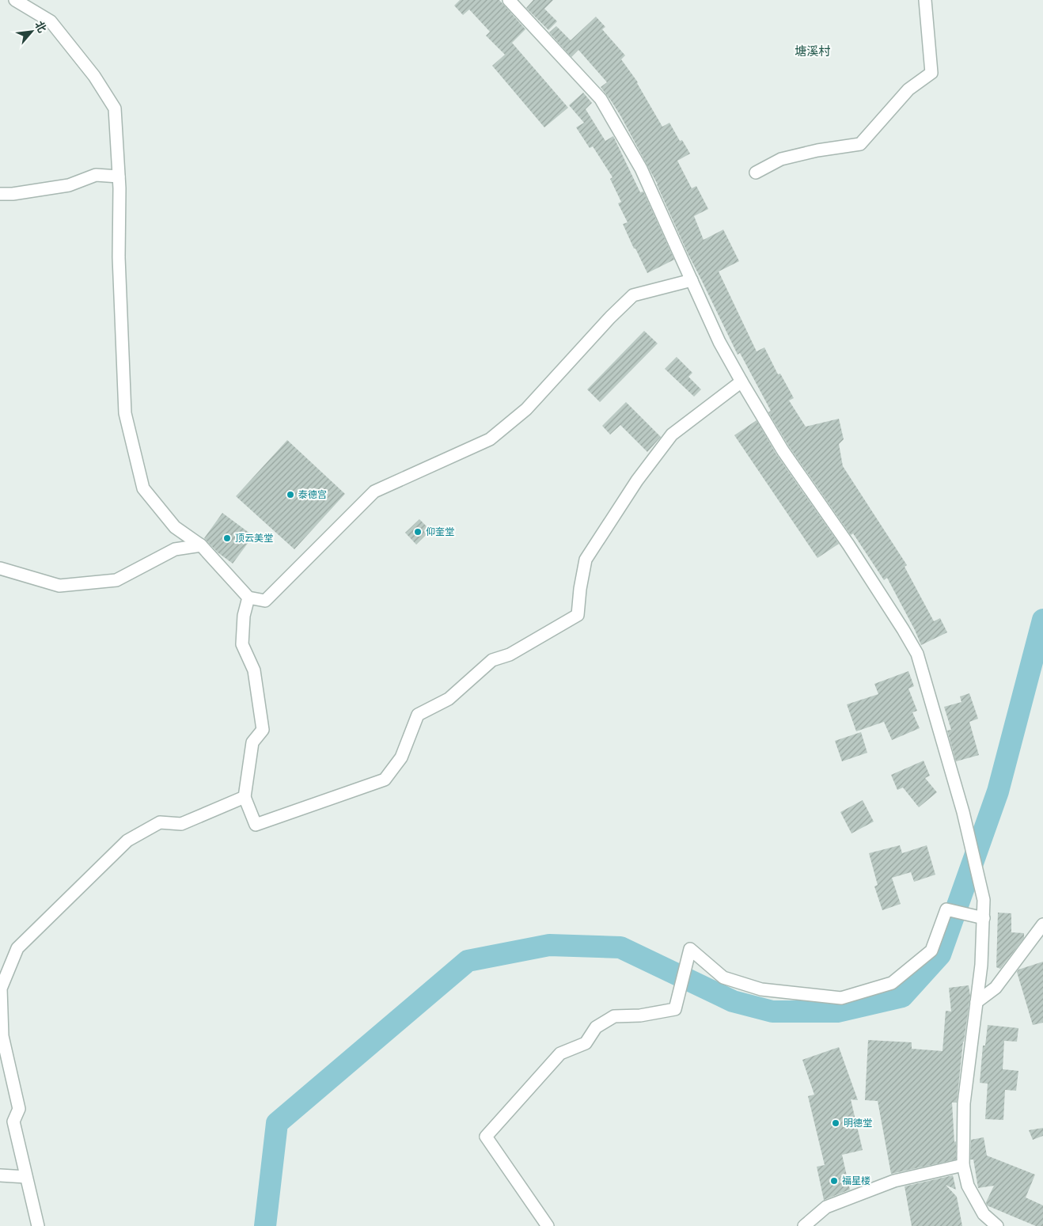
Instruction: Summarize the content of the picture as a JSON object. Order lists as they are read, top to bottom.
{
  "districts": ["塘溪村"],
  "places": [
    "泰德宫",
    "仰奎堂",
    "顶云美堂",
    "明德堂",
    "福星楼"
  ],
  "north": "top right"
}
